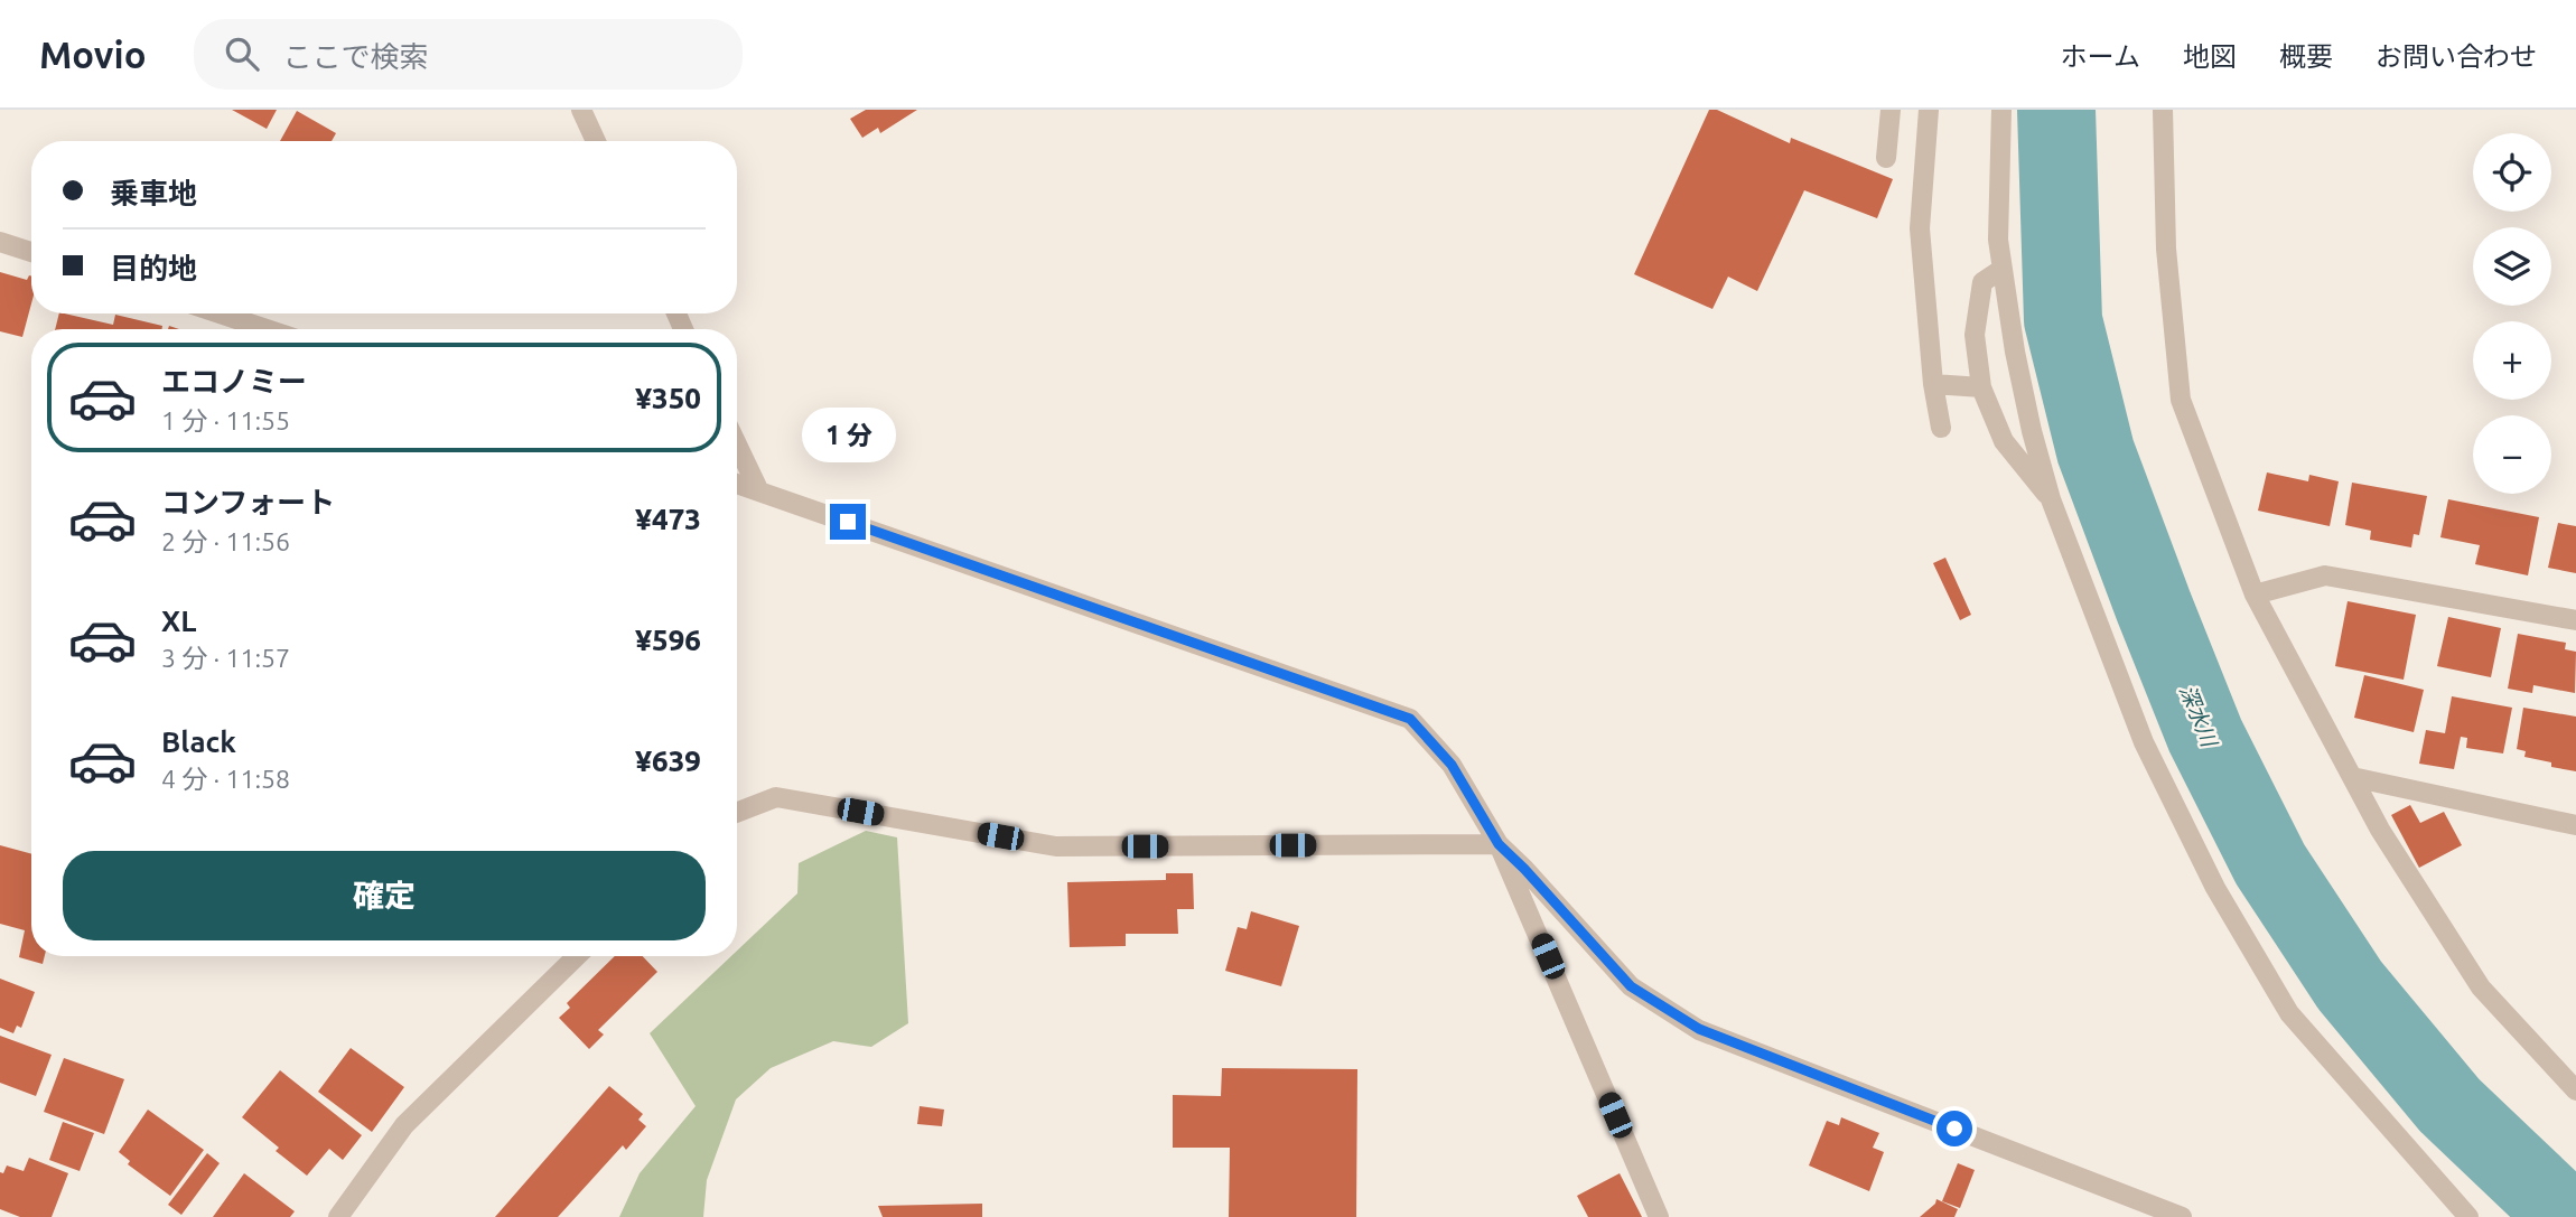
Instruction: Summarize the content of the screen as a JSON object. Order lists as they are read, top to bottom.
{
  "water": ["深水川"],
  "page": {
    "header": "Movio",
    "search": "ここで検索",
    "nav": [
      "ホーム",
      "地図",
      "概要",
      "お問い合わせ"
    ],
    "map_buttons": ["+", "−"],
    "banner": ["乗車地", "目的地"],
    "list": [
      {
        "name": "エコノミー",
        "note": "1 分 · 11:55",
        "value": "¥350"
      },
      {
        "name": "コンフォート",
        "note": "2 分 · 11:56",
        "value": "¥473"
      },
      {
        "name": "XL",
        "note": "3 分 · 11:57",
        "value": "¥596"
      },
      {
        "name": "Black",
        "note": "4 分 · 11:58",
        "value": "¥639"
      }
    ],
    "bubble": "1 分",
    "buttons": "確定"
  }
}
